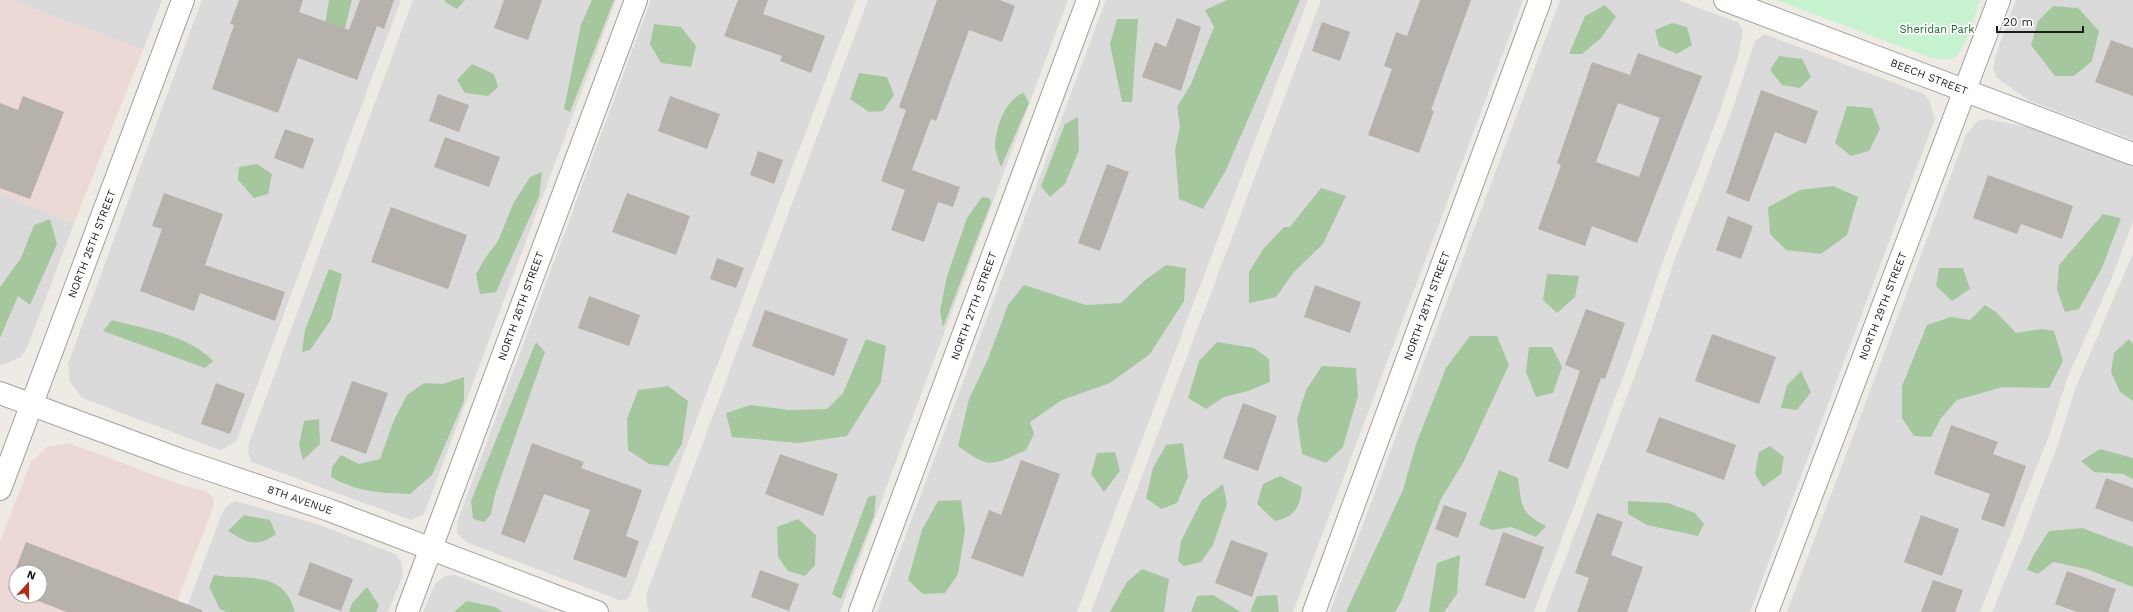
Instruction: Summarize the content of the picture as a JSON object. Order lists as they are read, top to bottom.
{
  "streets": {
    "street": [
      "BEECH STREET",
      "NORTH 25TH STREET",
      "NORTH 26TH STREET",
      "NORTH 27TH STREET",
      "NORTH 28TH STREET",
      "NORTH 29TH STREET",
      "8TH AVENUE"
    ]
  },
  "crossings": [
    ["BEECH STREET", "NORTH 29TH STREET"],
    ["NORTH 25TH STREET", "8TH AVENUE"],
    ["NORTH 26TH STREET", "8TH AVENUE"]
  ],
  "parks": ["Sheridan Park"],
  "scale_bar": "20 m",
  "north": "top"
}
